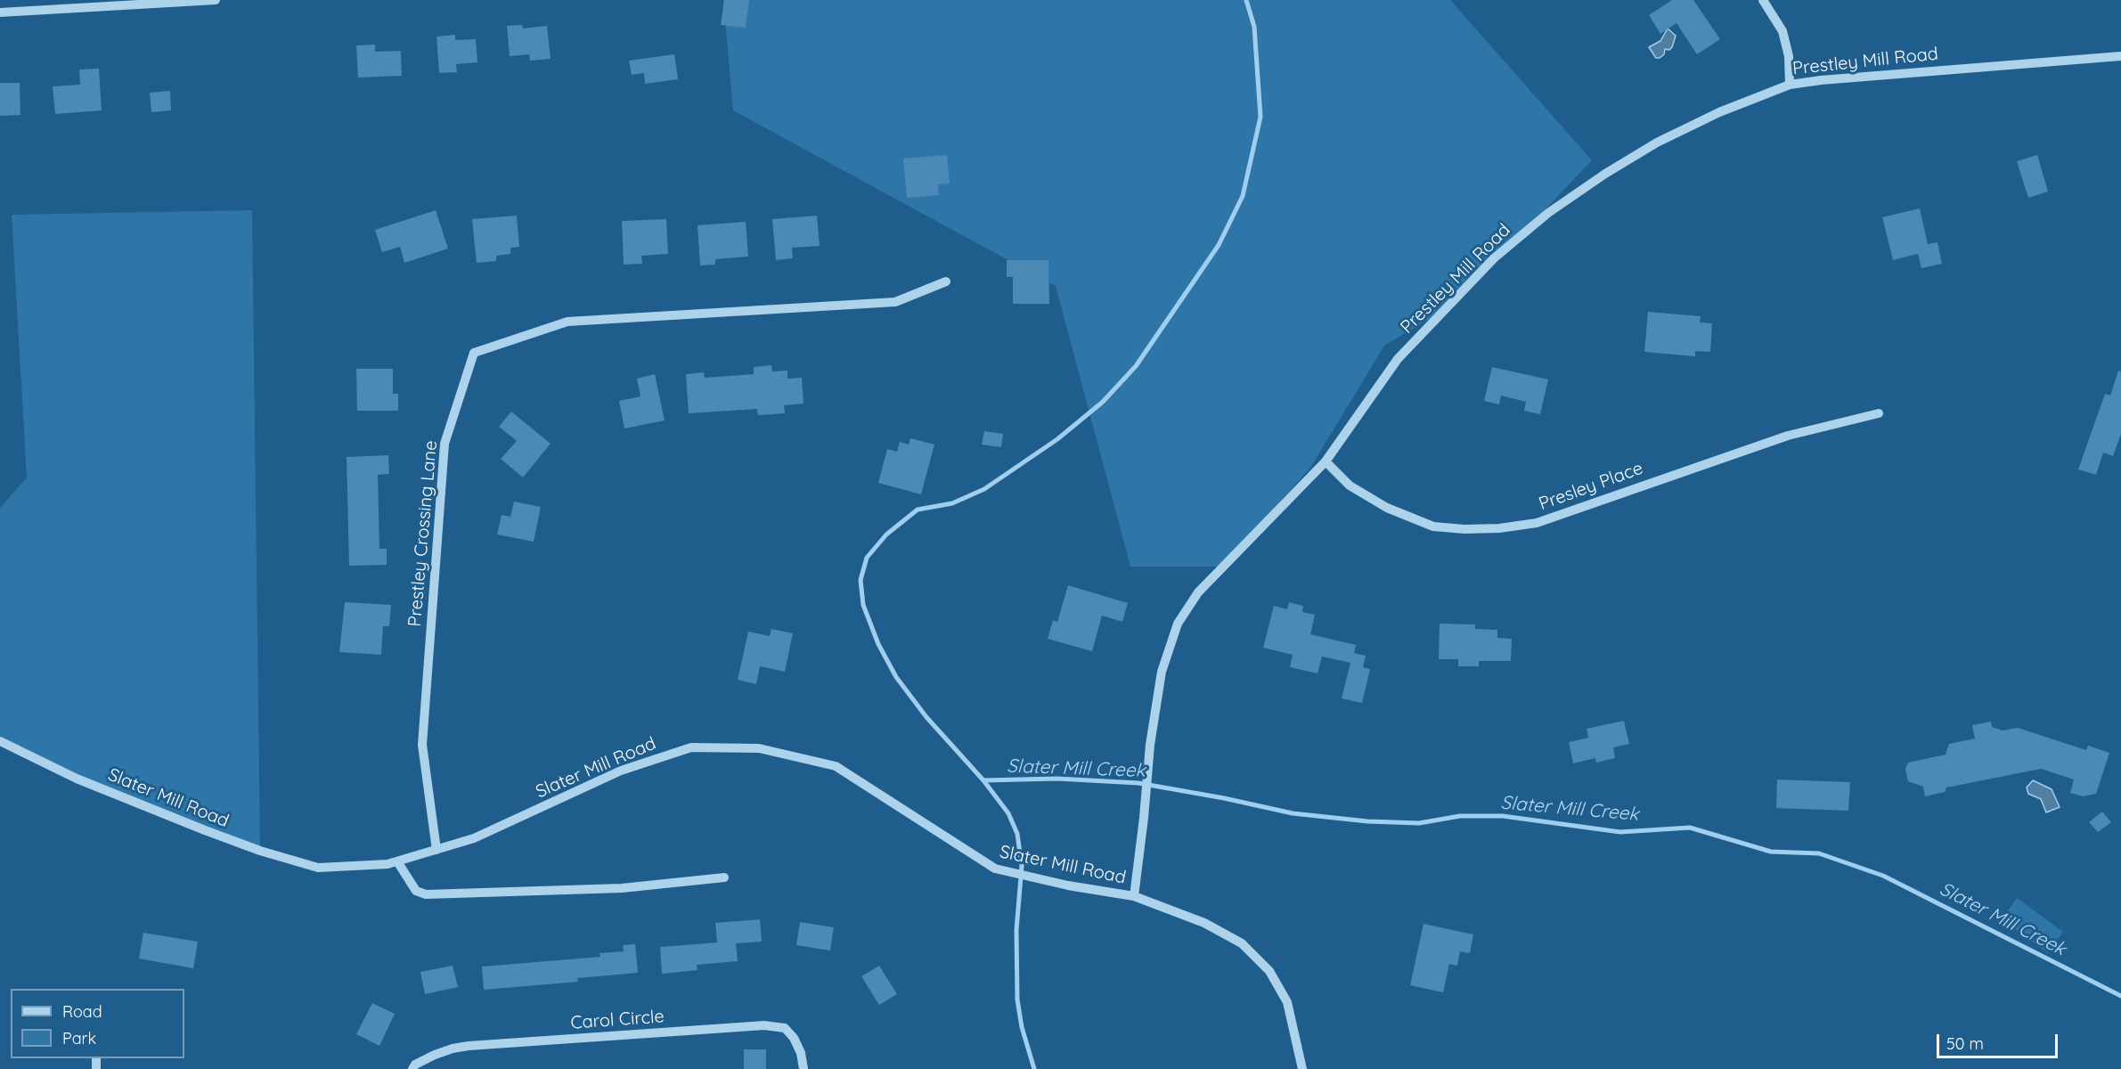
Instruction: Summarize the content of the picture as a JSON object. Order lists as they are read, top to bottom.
{
  "streets": {
    "street": [
      "Prestley Mill Road",
      "Presley Place",
      "Prestley Crossing Lane",
      "Slater Mill Road",
      "Carol Circle"
    ]
  },
  "crossings": [
    ["Prestley Mill Road", "Presley Place"],
    ["Prestley Mill Road", "Slater Mill Road"],
    ["Prestley Crossing Lane", "Slater Mill Road"]
  ],
  "water": ["Slater Mill Creek"],
  "legend": ["Road", "Park"],
  "scale_bar": "50 m"
}
